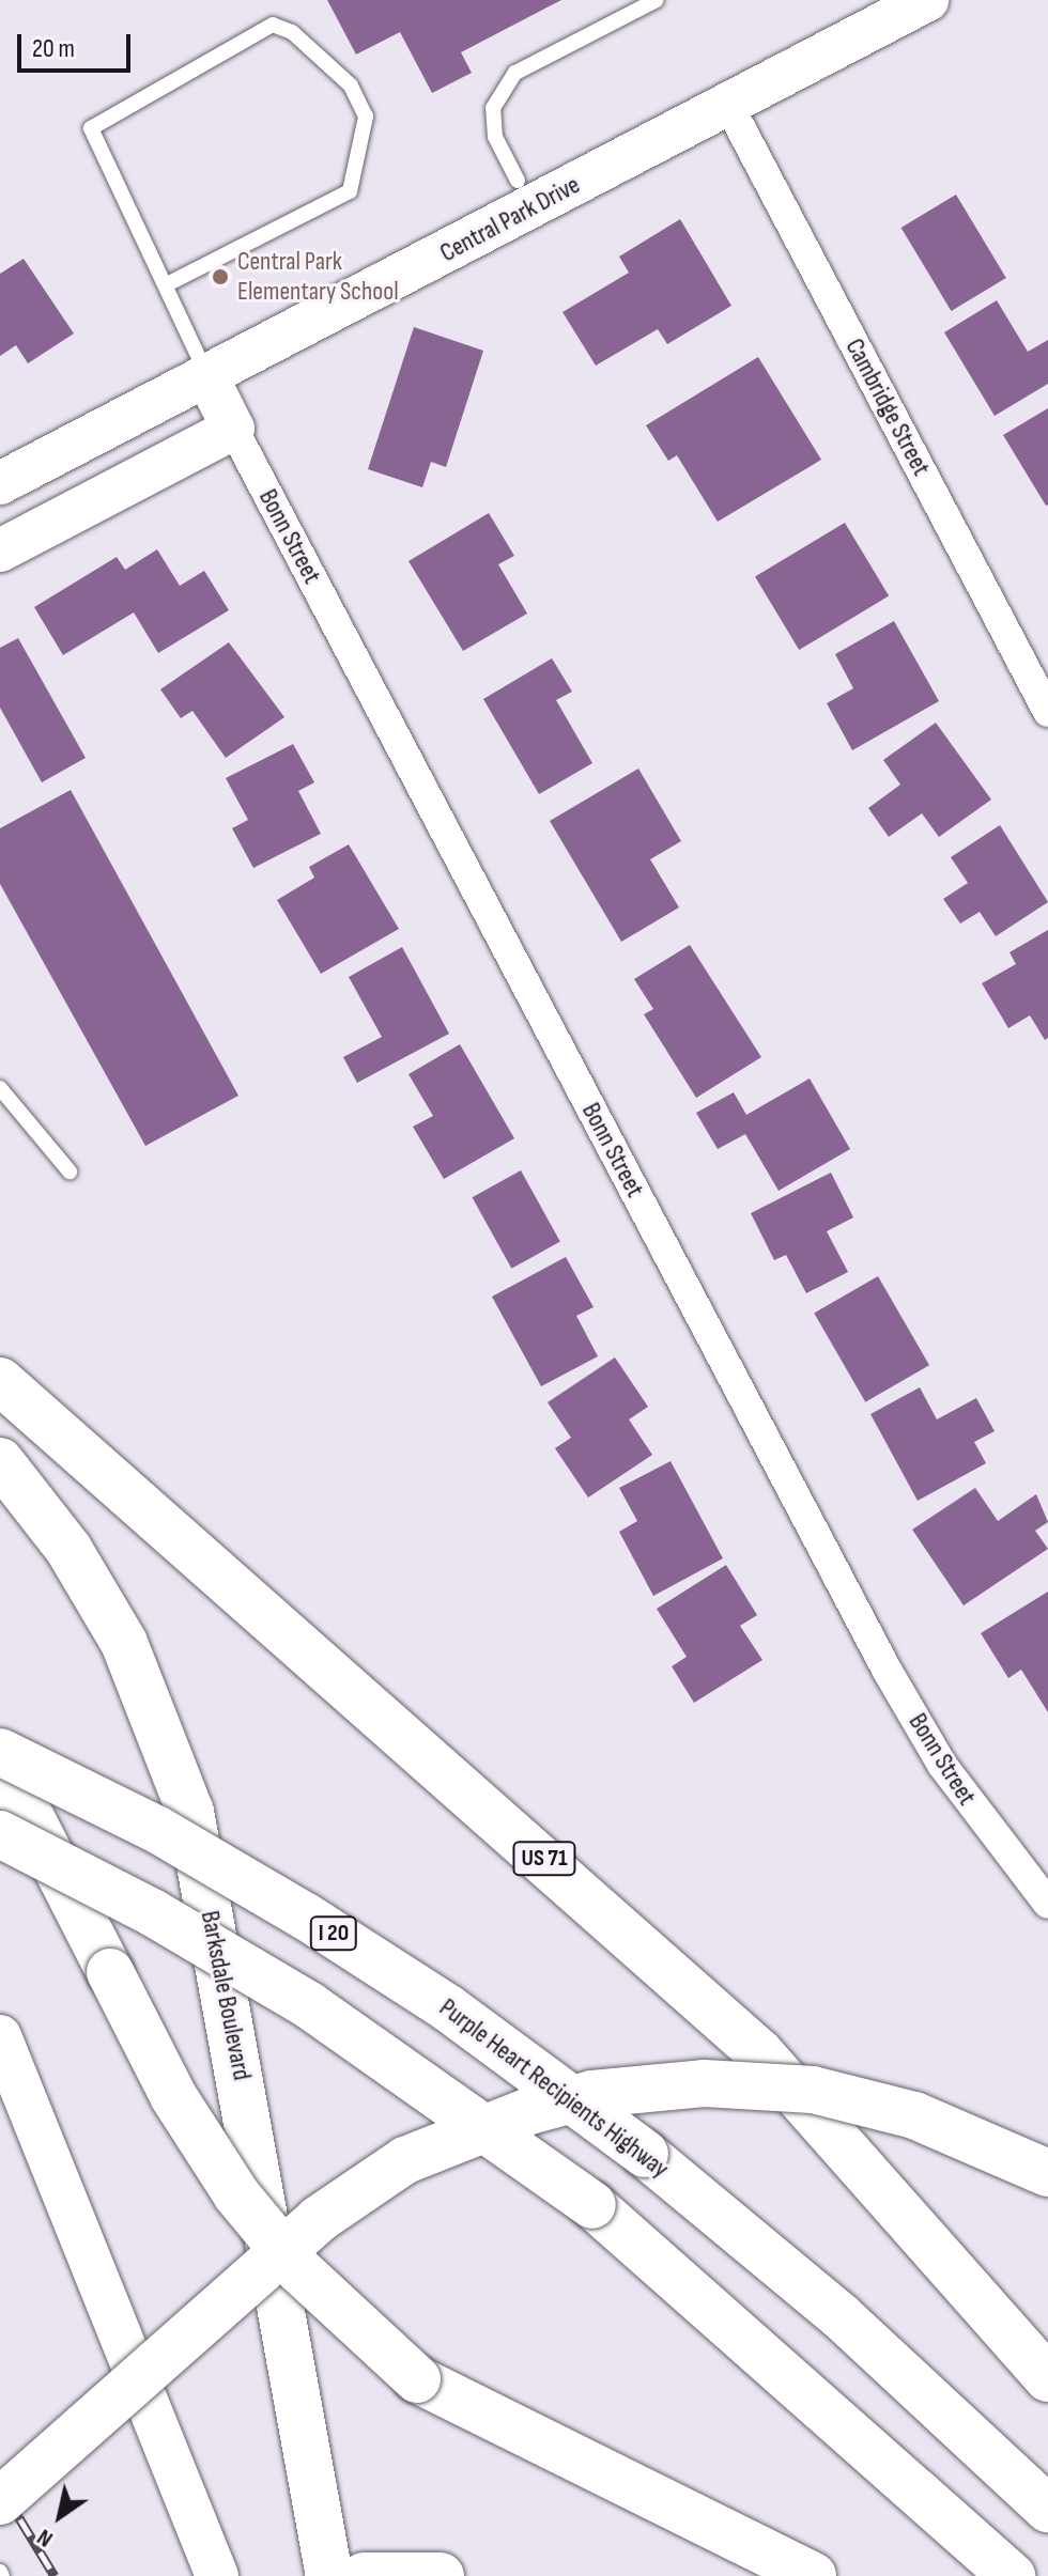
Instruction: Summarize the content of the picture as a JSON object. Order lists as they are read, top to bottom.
{
  "streets": {
    "main road": [
      "US 71",
      "I 20",
      "Barksdale Boulevard",
      "Purple Heart Recipients Highway"
    ],
    "street": ["Central Park Drive", "Cambridge Street", "Bonn Street"]
  },
  "crossings": [
    ["Central Park Drive", "Cambridge Street"],
    ["Central Park Drive", "Bonn Street"]
  ],
  "places": ["Central Park Elementary School"],
  "scale_bar": "20 m",
  "north": "bottom left"
}
